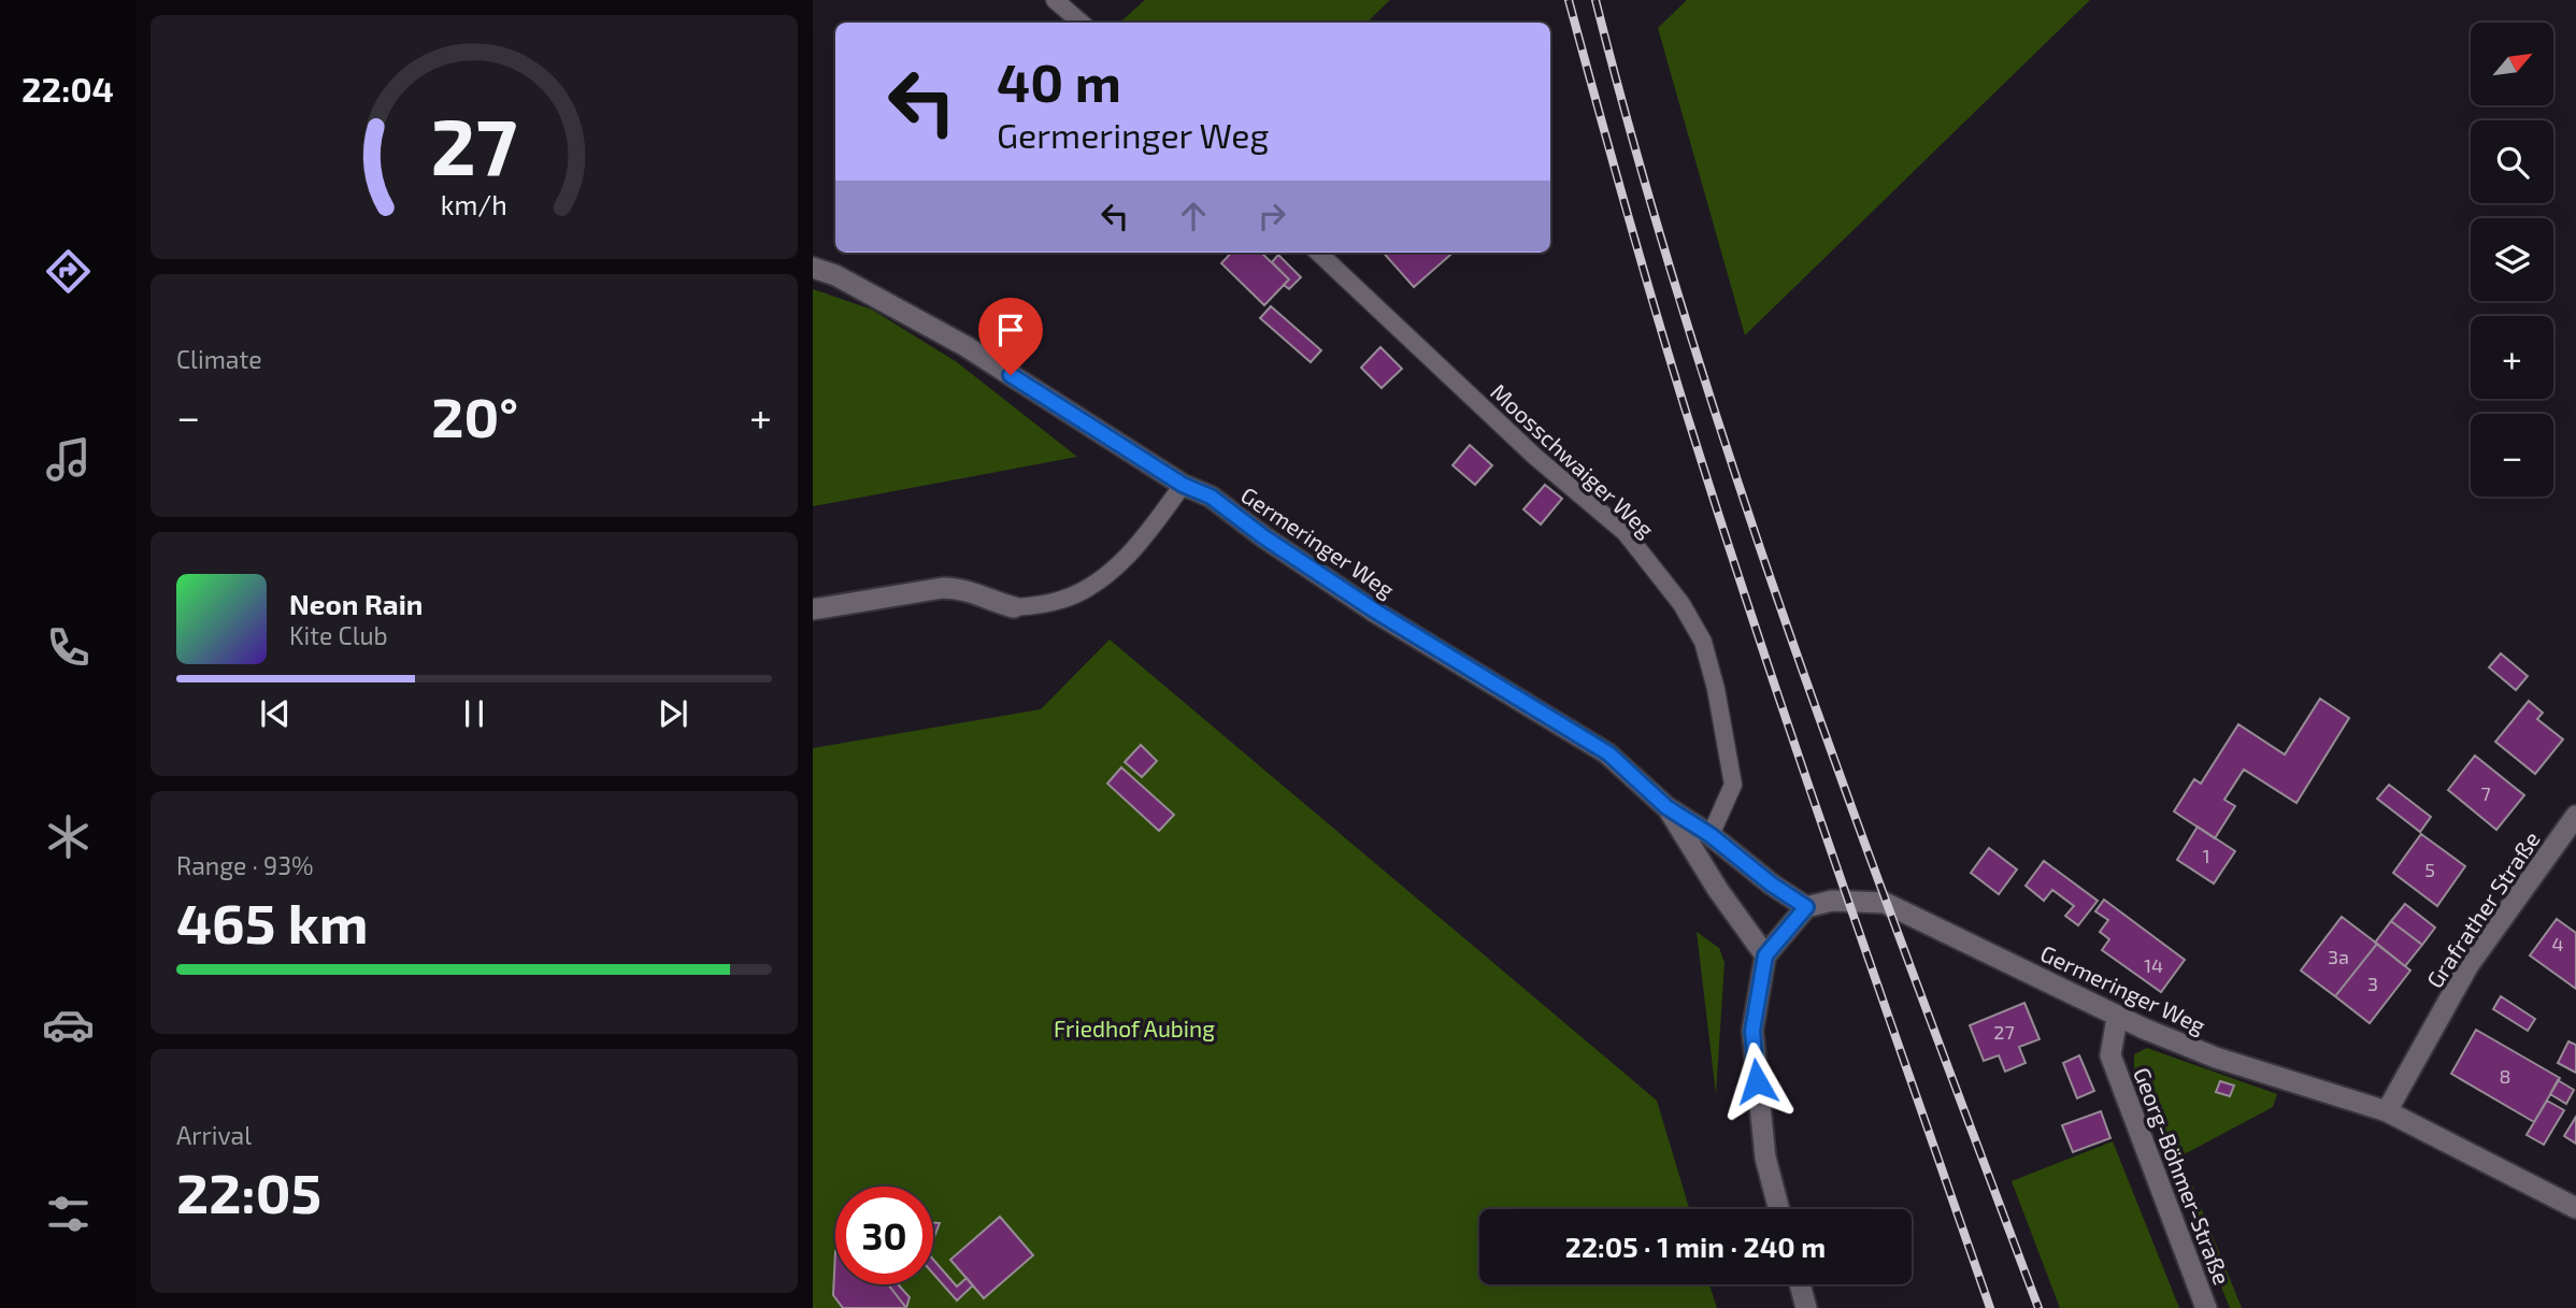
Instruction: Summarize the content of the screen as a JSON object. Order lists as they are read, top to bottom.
{
  "streets": {
    "street": ["Germeringer Weg", "Grafrather Straße", "Georg-Böhmer-Straße"],
    "lane": ["Moosschwaiger Weg"]
  },
  "crossings": [
    ["Moosschwaiger Weg", "Germeringer Weg"],
    ["Germeringer Weg", "Grafrather Straße"],
    ["Germeringer Weg", "Georg-Böhmer-Straße"]
  ],
  "parks": ["Friedhof Aubing"],
  "house_numbers": [
    "7",
    "1",
    "5",
    "4",
    "3a",
    "14",
    "3",
    "27",
    "8"
  ],
  "north": "top right",
  "page": {
    "tabs": "22:04",
    "map_buttons": ["+", "−"],
    "turn": ["40 m", "Germeringer Weg"],
    "tile": [
      "Climate",
      ["Range · 93%", "465 km"],
      ["Arrival", "22:05"]
    ],
    "heat": ["−", "20°", "+"],
    "song": ["Neon Rain", "Kite Club"],
    "limit": "30",
    "trip": "22:05 · 1 min · 240 m",
    "gauge": ["27", "km/h"]
  }
}
